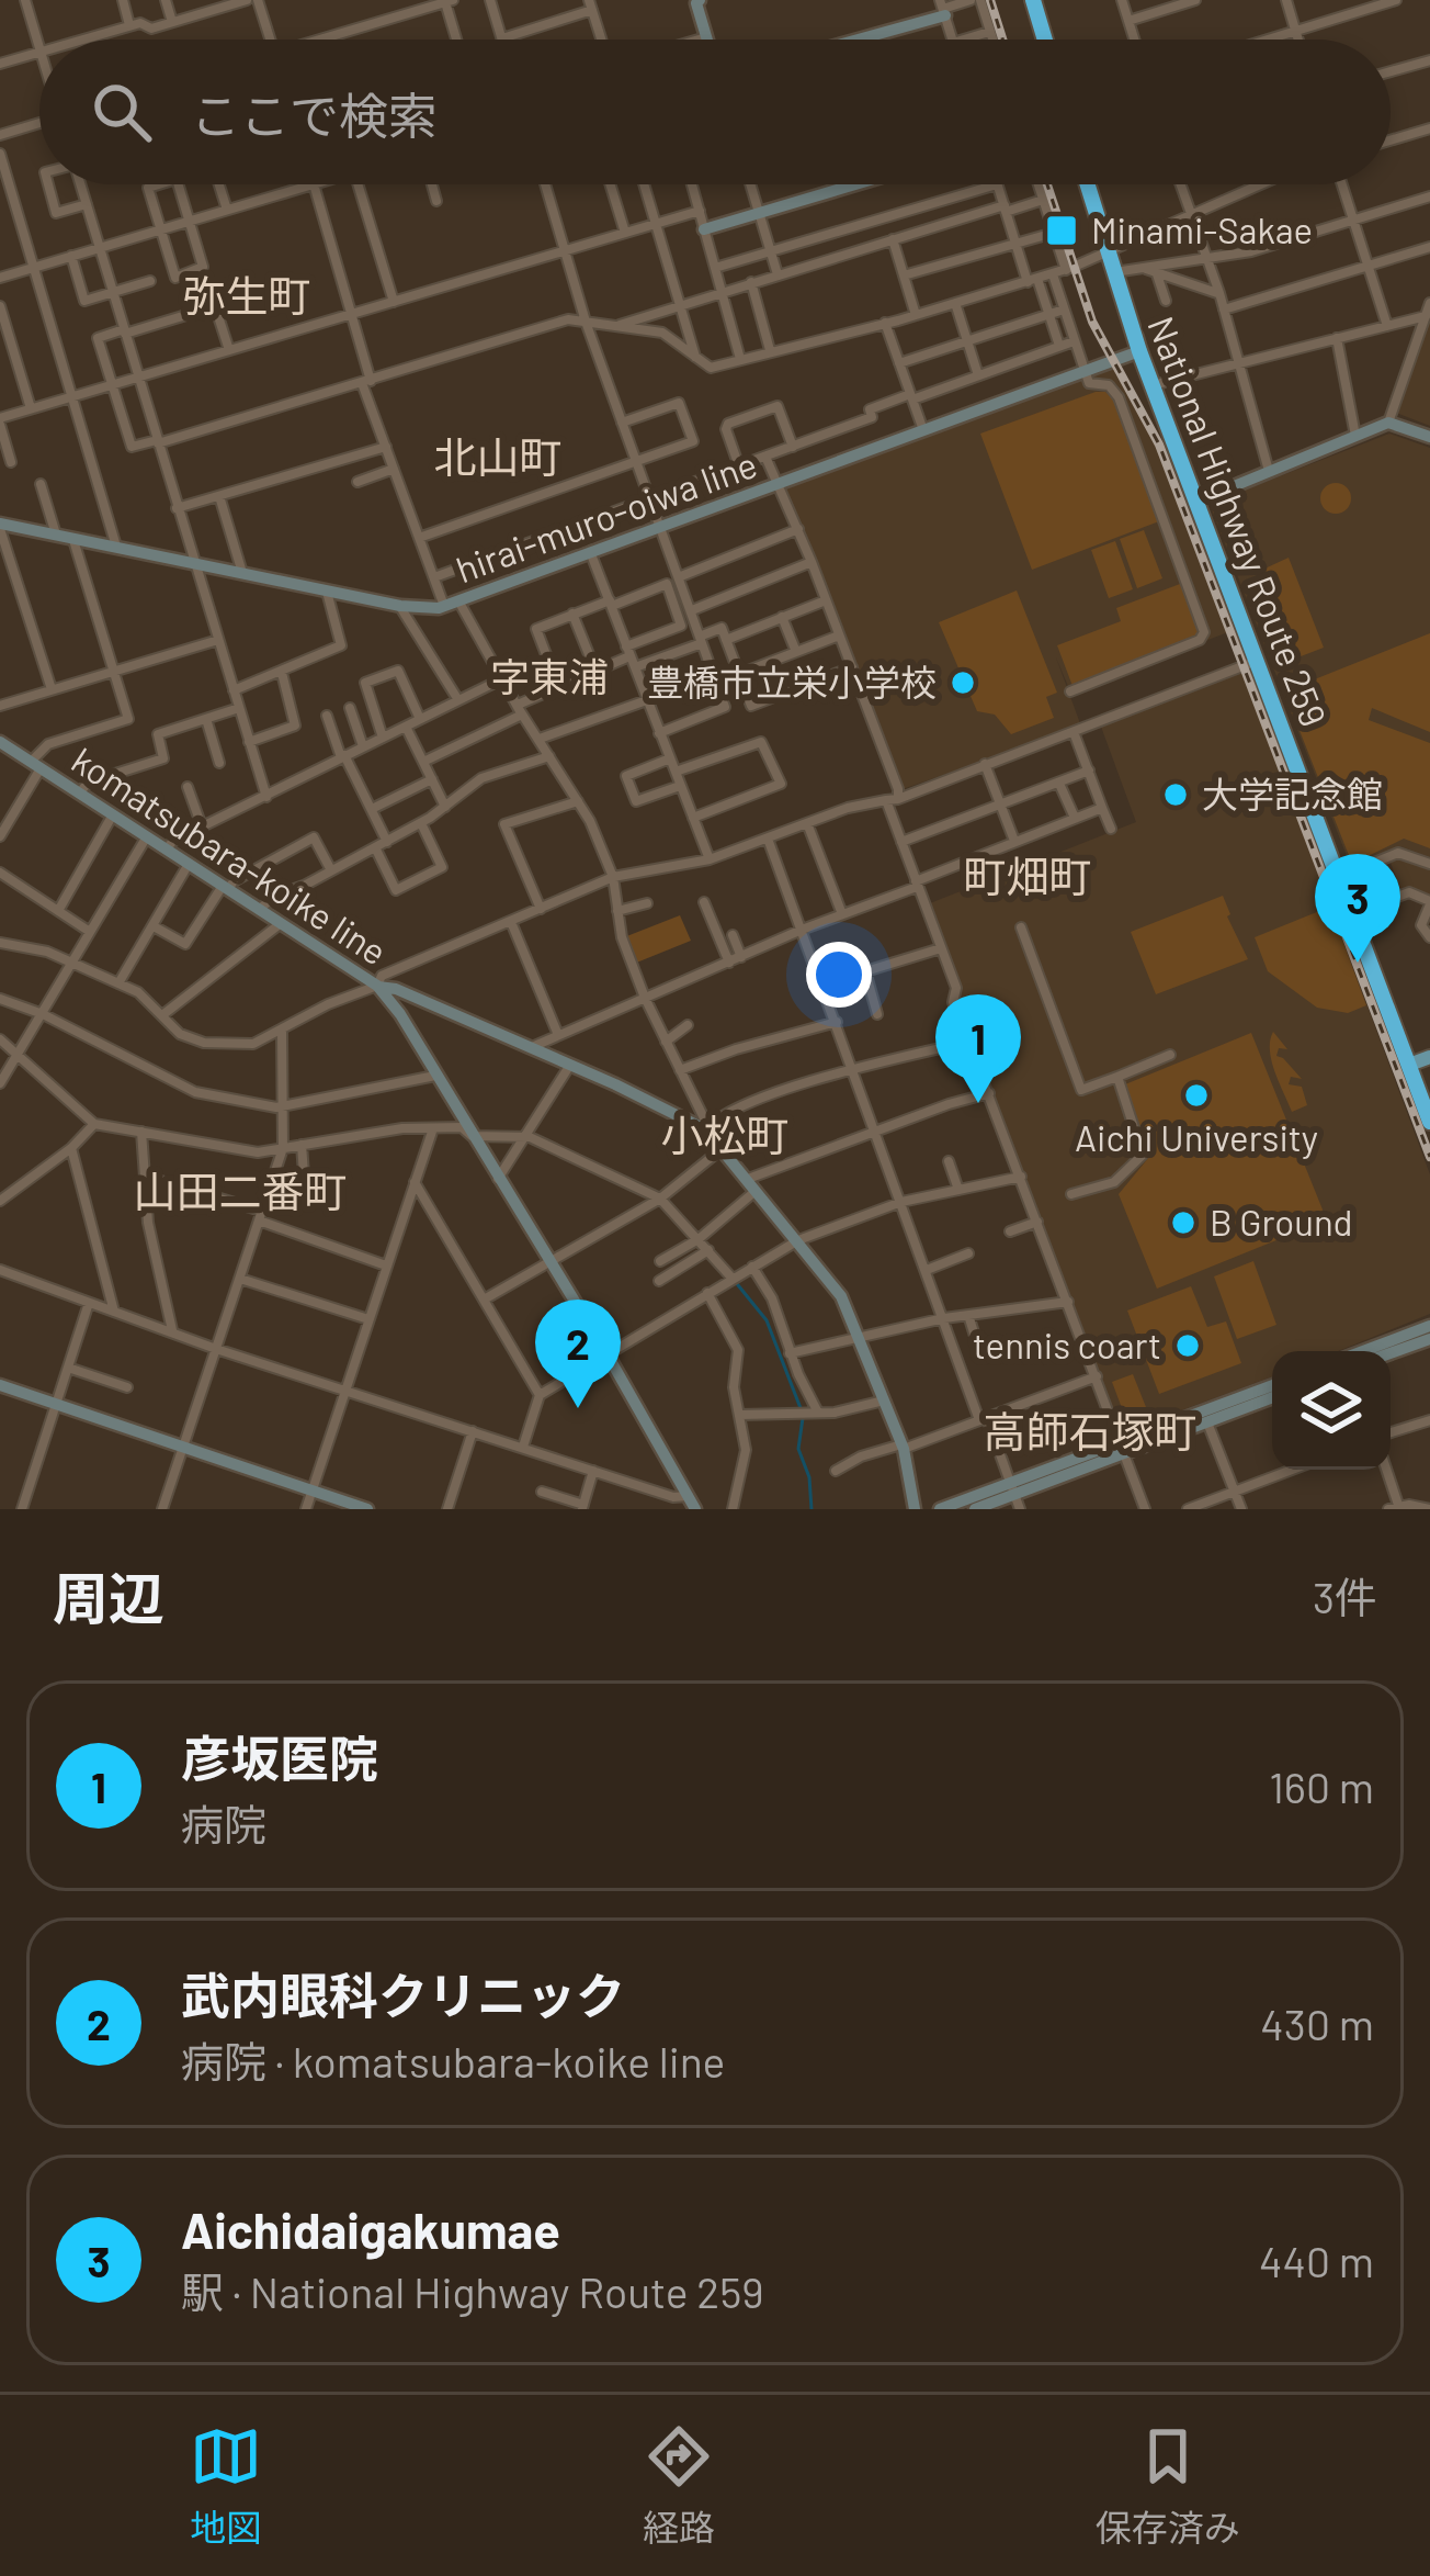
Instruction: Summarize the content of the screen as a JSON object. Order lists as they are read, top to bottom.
{
  "streets": {
    "highway": ["National Highway Route 259"],
    "main road": ["hirai-muro-oiwa line", "komatsubara-koike line"]
  },
  "crossings": [
    ["hirai-muro-oiwa line", "National Highway Route 259"]
  ],
  "districts": [
    "弥生町",
    "北山町",
    "字東浦",
    "町畑町",
    "小松町",
    "山田二番町",
    "高師石塚町"
  ],
  "places": {
    "transit": ["Minami-Sakae"],
    "other": [
      "豊橋市立栄小学校",
      "大学記念館",
      "Aichi University",
      "B Ground",
      "tennis coart"
    ]
  },
  "page": {
    "search": "ここで検索",
    "pins": ["3", "1", "2"],
    "heading": ["周辺", "3件"],
    "list": [
      {
        "mark": "1",
        "name": "彦坂医院",
        "note": "病院",
        "value": "160 m"
      },
      {
        "mark": "2",
        "name": "武内眼科クリニック",
        "note": "病院 · komatsubara-koike line",
        "value": "430 m"
      },
      {
        "mark": "3",
        "name": "Aichidaigakumae",
        "note": "駅 · National Highway Route 259",
        "value": "440 m"
      }
    ],
    "nav": ["地図", "経路", "保存済み"]
  }
}
